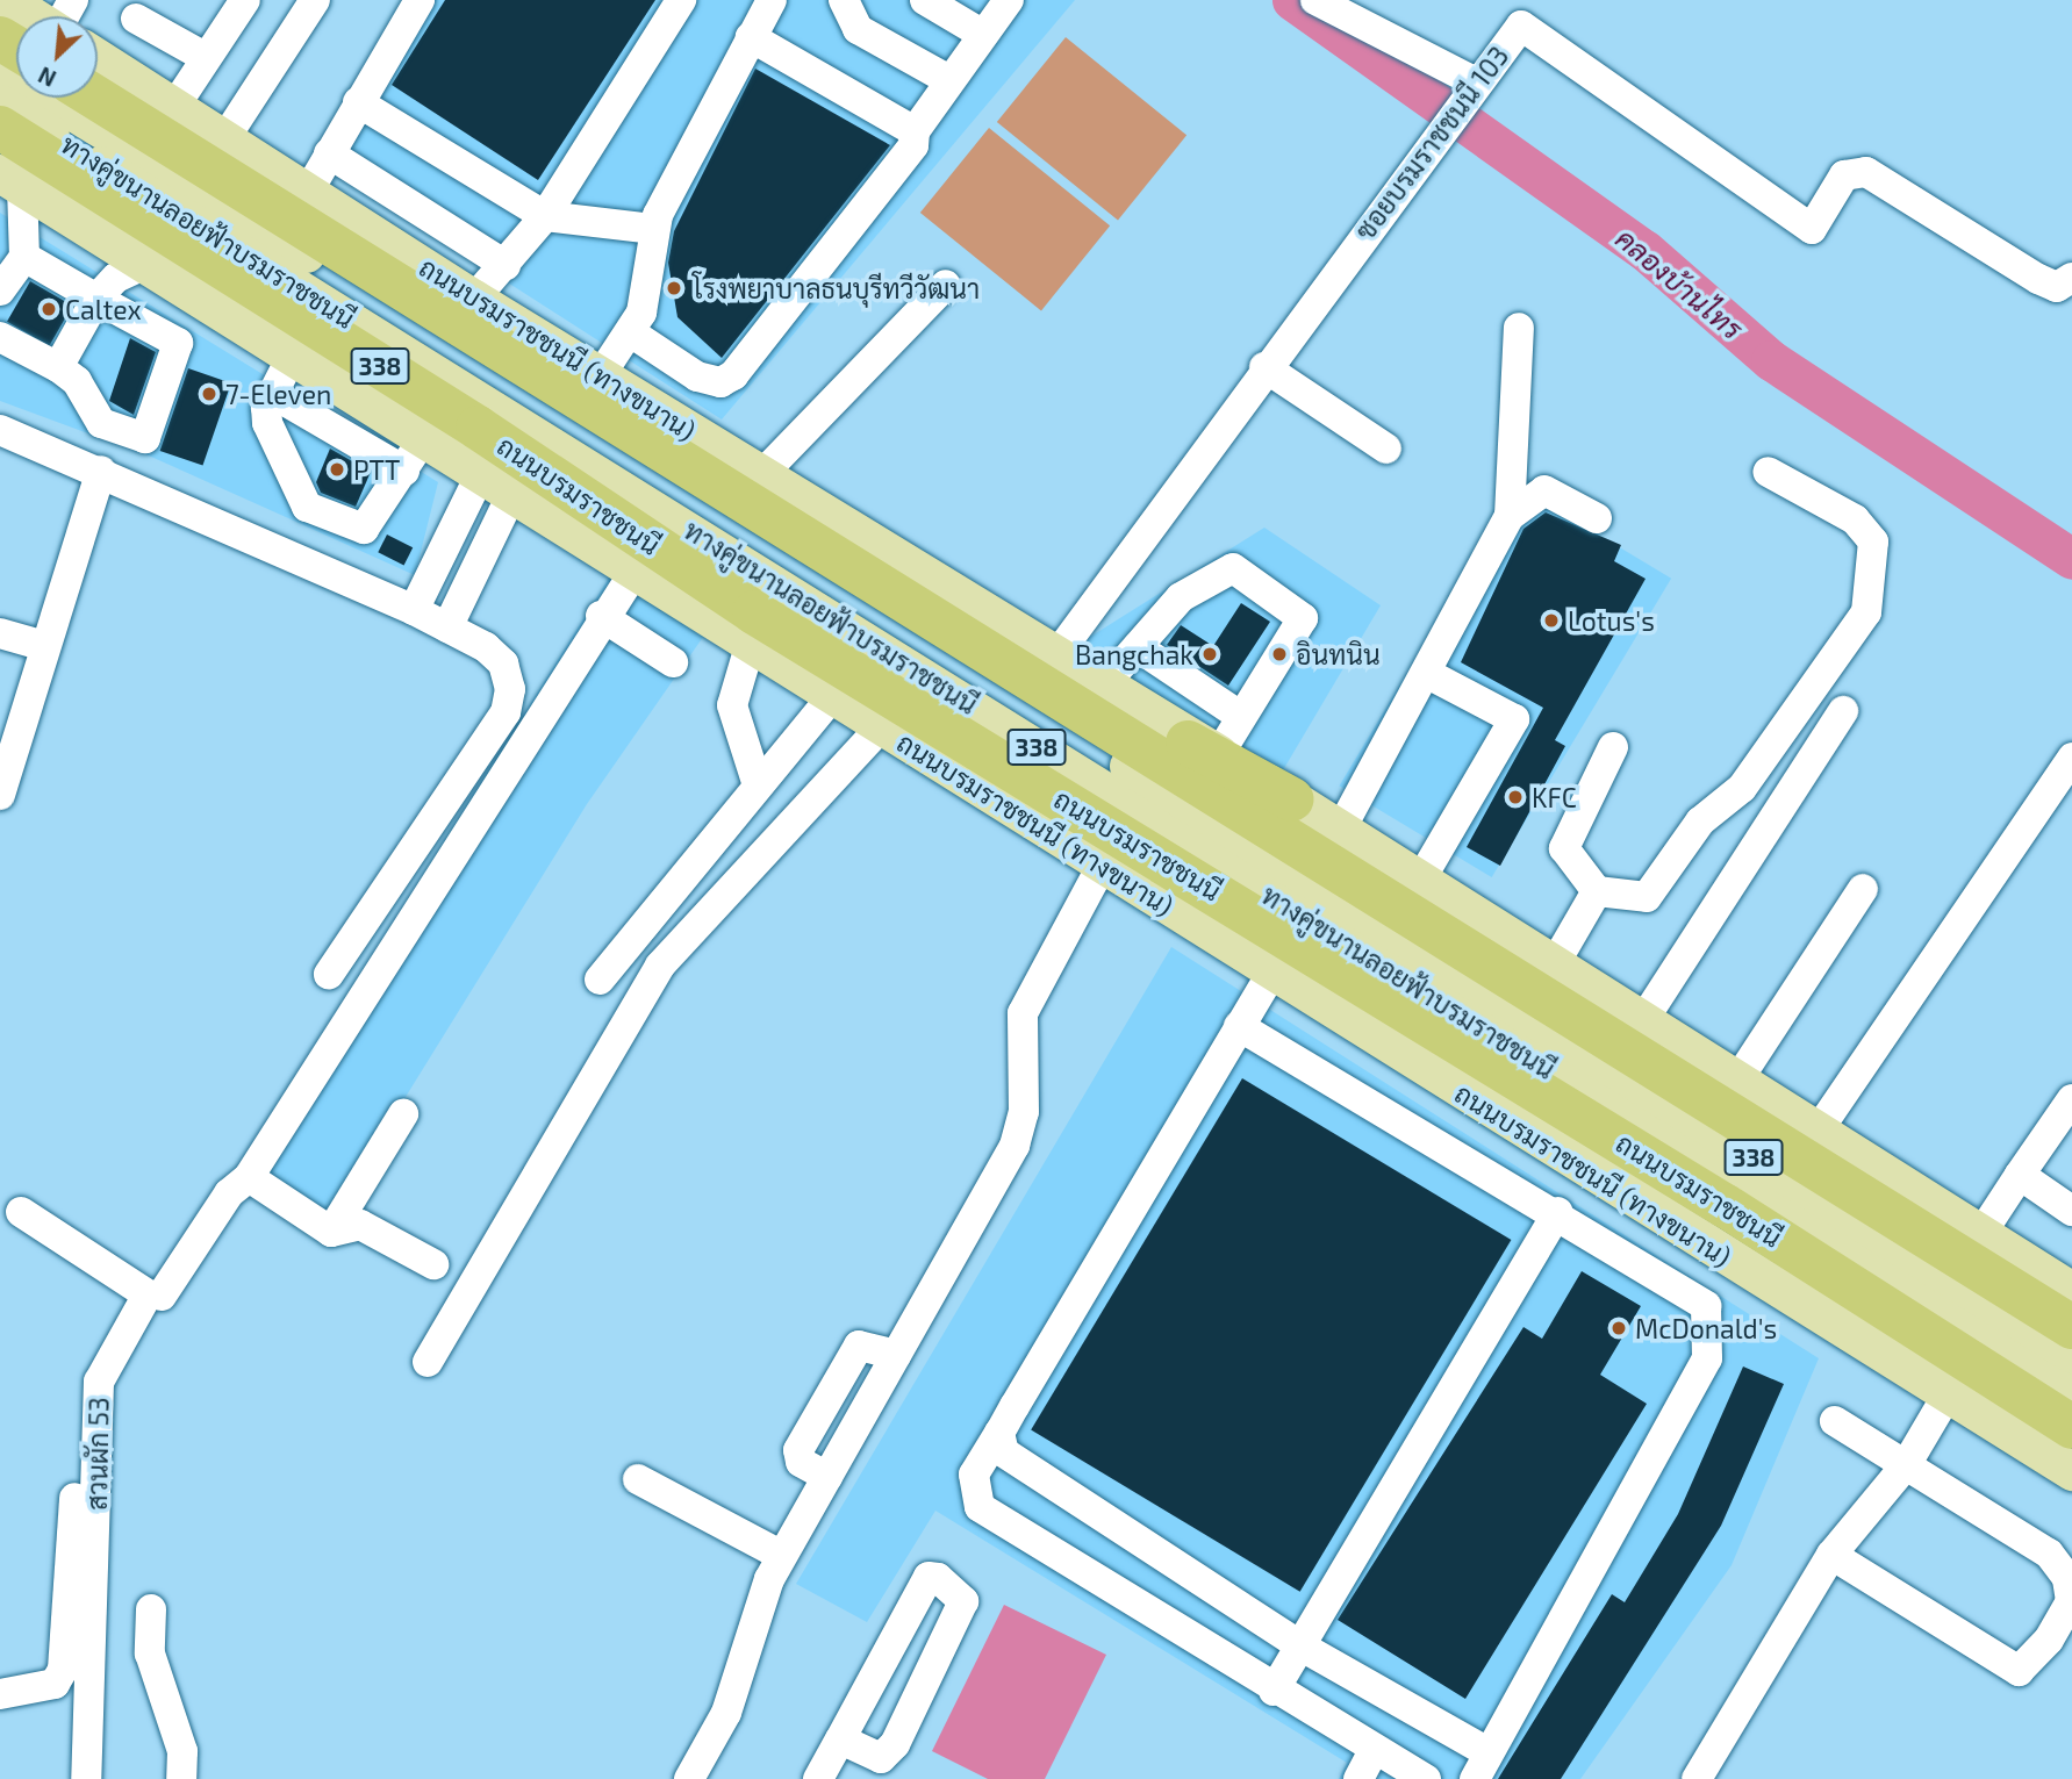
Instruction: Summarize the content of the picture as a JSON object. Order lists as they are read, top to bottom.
{
  "streets": {
    "highway": ["338", "ถนนบรมราชชนนี"],
    "main road": ["ทางคู่ขนานลอยฟ้าบรมราชชนนี", "ถนนบรมราชชนนี (ทางขนาน)"],
    "street": ["ซอยบรมราชชนนี 103", "สวนผัก 53"]
  },
  "crossings": [
    ["ซอยบรมราชชนนี 103", "ถนนบรมราชชนนี (ทางขนาน)"],
    ["ถนนบรมราชชนนี (ทางขนาน)", "ถนนบรมราชชนนี"]
  ],
  "water": ["คลองบ้านไทร"],
  "places": [
    "โรงพยาบาลธนบุรีทวีวัฒนา",
    "Caltex",
    "7-Eleven",
    "PTT",
    "Lotus's",
    "Bangchak",
    "อินทนิน",
    "KFC",
    "McDonald's"
  ],
  "north": "bottom left"
}
